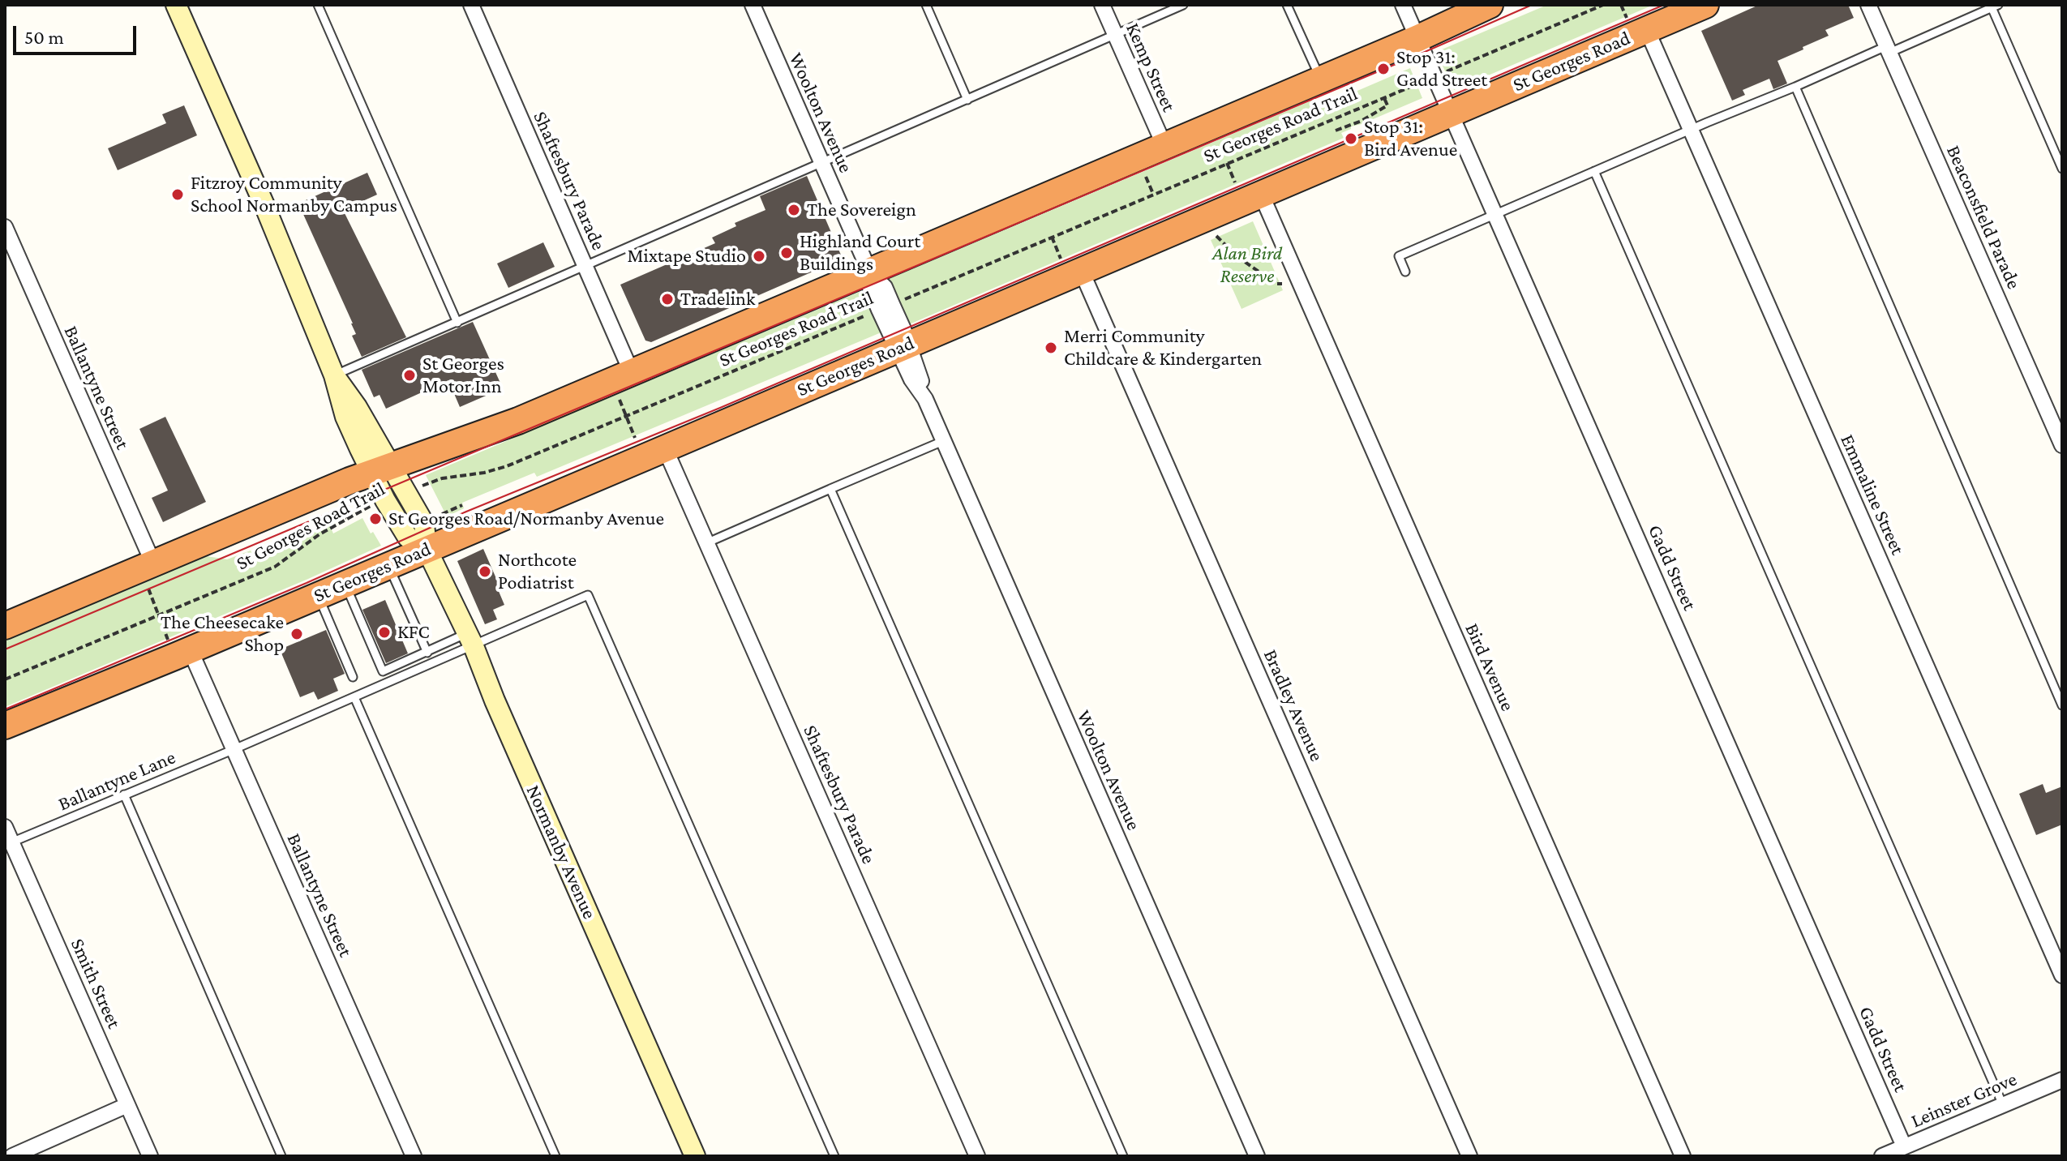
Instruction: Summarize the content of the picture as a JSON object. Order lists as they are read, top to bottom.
{
  "streets": {
    "highway": ["St Georges Road"],
    "main road": ["Normanby Avenue"],
    "street": [
      "Kemp Street",
      "Woolton Avenue",
      "Shaftesbury Parade",
      "Beaconsfield Parade",
      "Ballantyne Street",
      "Emmaline Street",
      "Gadd Street",
      "Bird Avenue",
      "Bradley Avenue",
      "Smith Street",
      "Leinster Grove"
    ],
    "lane": ["Ballantyne Lane"],
    "path": ["St Georges Road Trail"]
  },
  "crossings": [
    ["St Georges Road", "Woolton Avenue"],
    ["St Georges Road", "Shaftesbury Parade"],
    ["St Georges Road", "Ballantyne Street"],
    ["St Georges Road", "Emmaline Street"],
    ["St Georges Road", "Gadd Street"],
    ["St Georges Road", "Bird Avenue"],
    ["St Georges Road", "Bradley Avenue"],
    ["St Georges Road", "Normanby Avenue"],
    ["Woolton Avenue", "St Georges Road Trail"],
    ["St Georges Road Trail", "Gadd Street"],
    ["St Georges Road Trail", "Normanby Avenue"],
    ["Ballantyne Street", "Ballantyne Lane"],
    ["Gadd Street", "Leinster Grove"],
    ["Ballantyne Lane", "Normanby Avenue"],
    ["Ballantyne Lane", "Smith Street"]
  ],
  "parks": ["Alan Bird Reserve"],
  "places": [
    "Stop 31: Gadd Street",
    "Stop 31: Bird Avenue",
    "Fitzroy Community School Normanby Campus",
    "The Sovereign",
    "Highland Court Buildings",
    "Mixtape Studio",
    "Tradelink",
    "Merri Community Childcare & Kindergarten",
    "St Georges Motor Inn",
    "St Georges Road/Normanby Avenue",
    "Northcote Podiatrist",
    "KFC",
    "The Cheesecake Shop"
  ],
  "scale_bar": "50 m"
}
